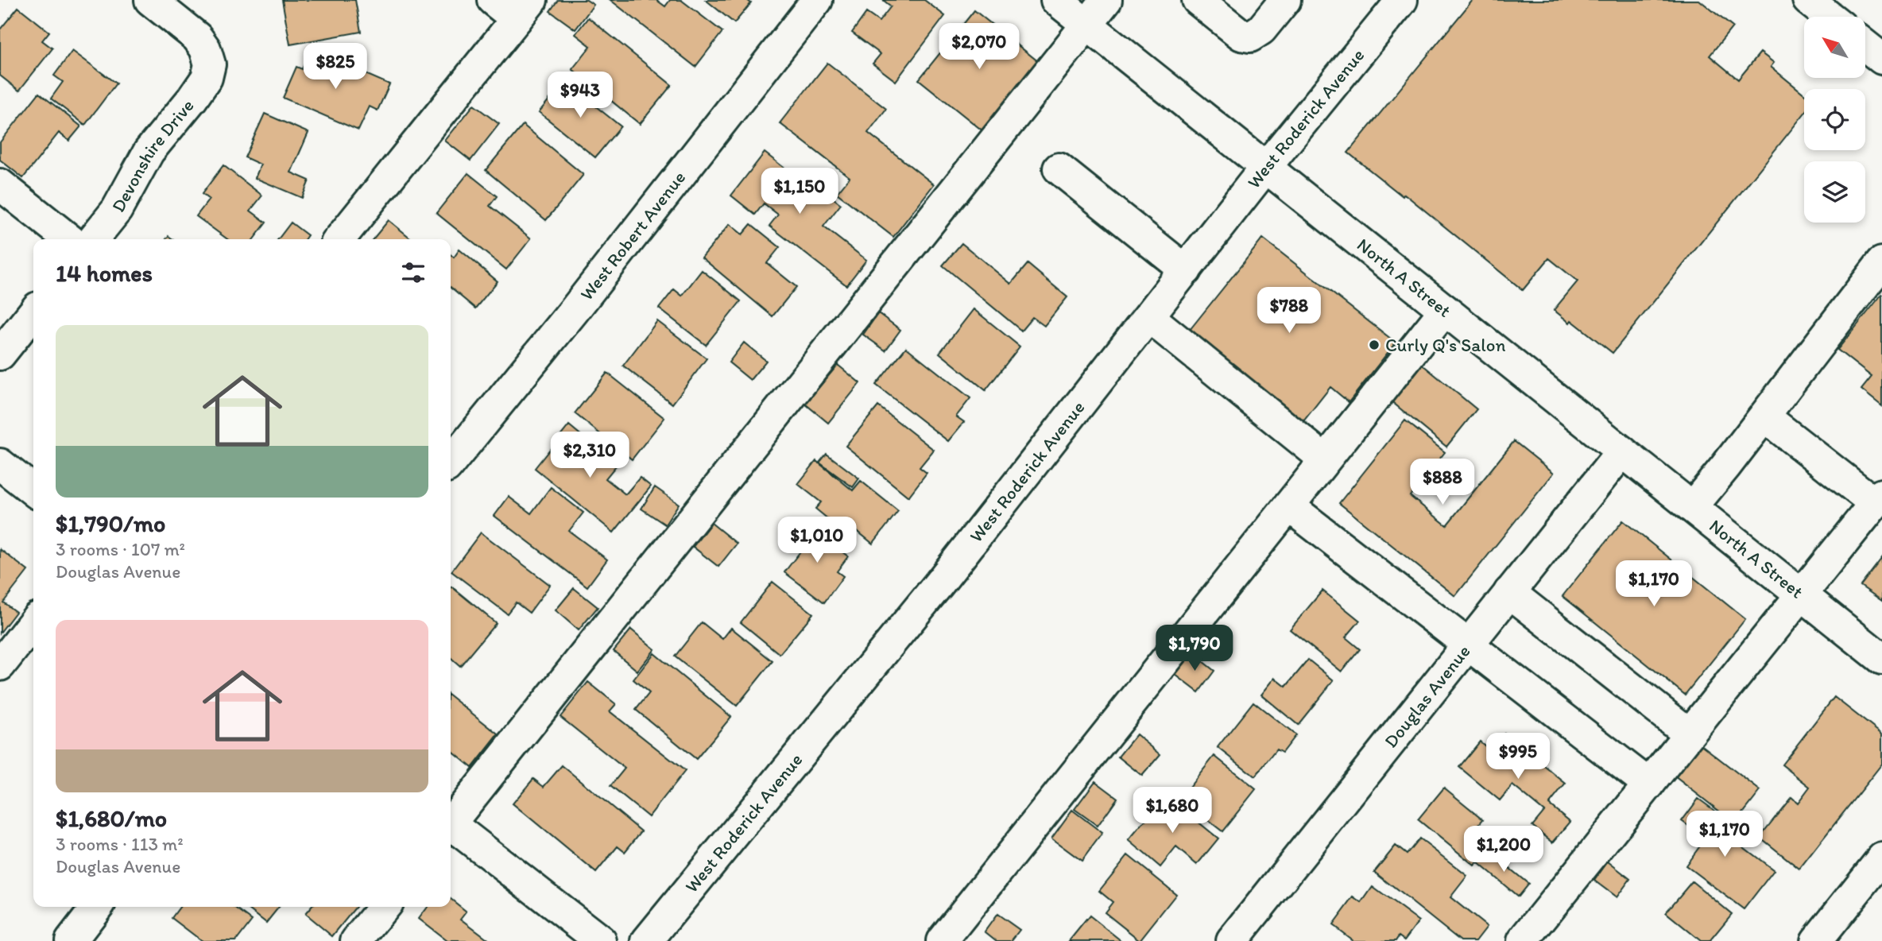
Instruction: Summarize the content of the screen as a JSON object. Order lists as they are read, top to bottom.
{
  "streets": {
    "street": [
      "West Roderick Avenue",
      "Devonshire Drive",
      "West Robert Avenue",
      "North A Street",
      "Douglas Avenue"
    ]
  },
  "crossings": [
    ["West Roderick Avenue", "North A Street"],
    ["North A Street", "Douglas Avenue"]
  ],
  "places": ["Curly Q's Salon"],
  "north": "top left",
  "page": {
    "price": [
      "$2,070",
      "$825",
      "$943",
      "$1,150",
      "$788",
      "$2,310",
      "$888",
      "$1,010",
      "$1,170",
      "$1,790",
      "$995",
      "$1,680",
      "$1,170",
      "$1,200"
    ],
    "heading": "14 homes",
    "list": [
      {
        "name": "$1,790/mo",
        "note": "3 rooms · 107 m² · Douglas Avenue"
      },
      {
        "name": "$1,680/mo",
        "note": "3 rooms · 113 m² · Douglas Avenue"
      }
    ]
  }
}
